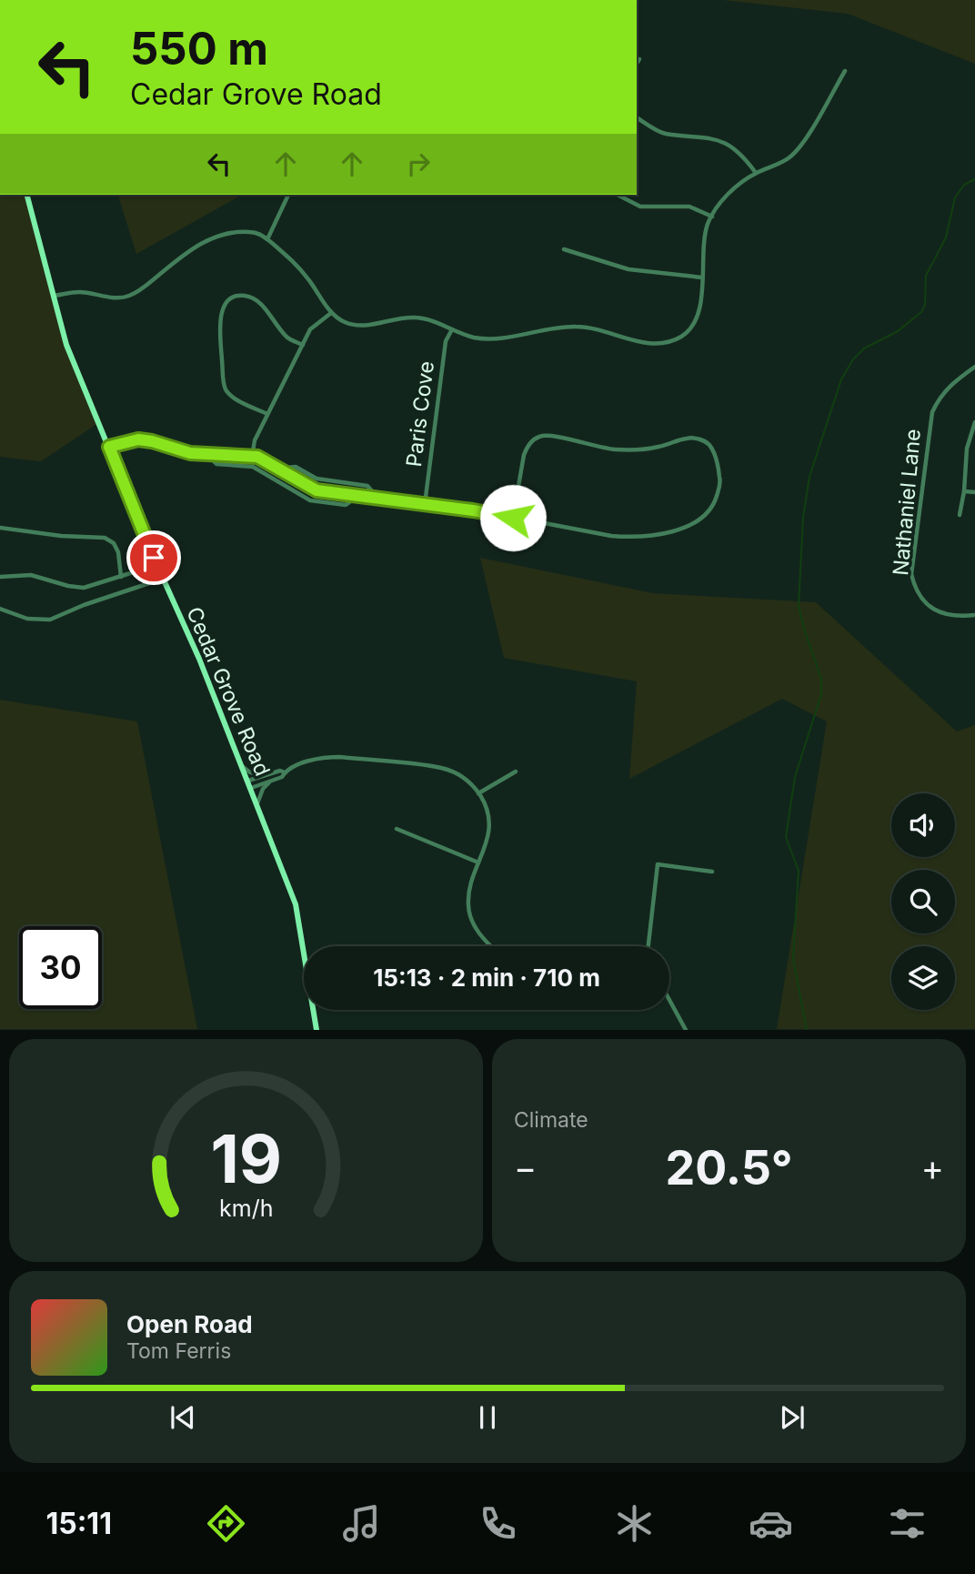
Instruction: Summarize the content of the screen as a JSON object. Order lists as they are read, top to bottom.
{
  "streets": {
    "main road": ["Cedar Grove Road"],
    "street": ["Paris Cove", "Nathaniel Lane"]
  },
  "page": {
    "turn": ["550 m", "Cedar Grove Road"],
    "limit": "30",
    "trip": "15:13 · 2 min · 710 m",
    "tile": "Climate",
    "heat": ["−", "20.5°", "+"],
    "song": ["Open Road", "Tom Ferris"],
    "tabs": "15:11",
    "gauge": ["19", "km/h"]
  }
}
